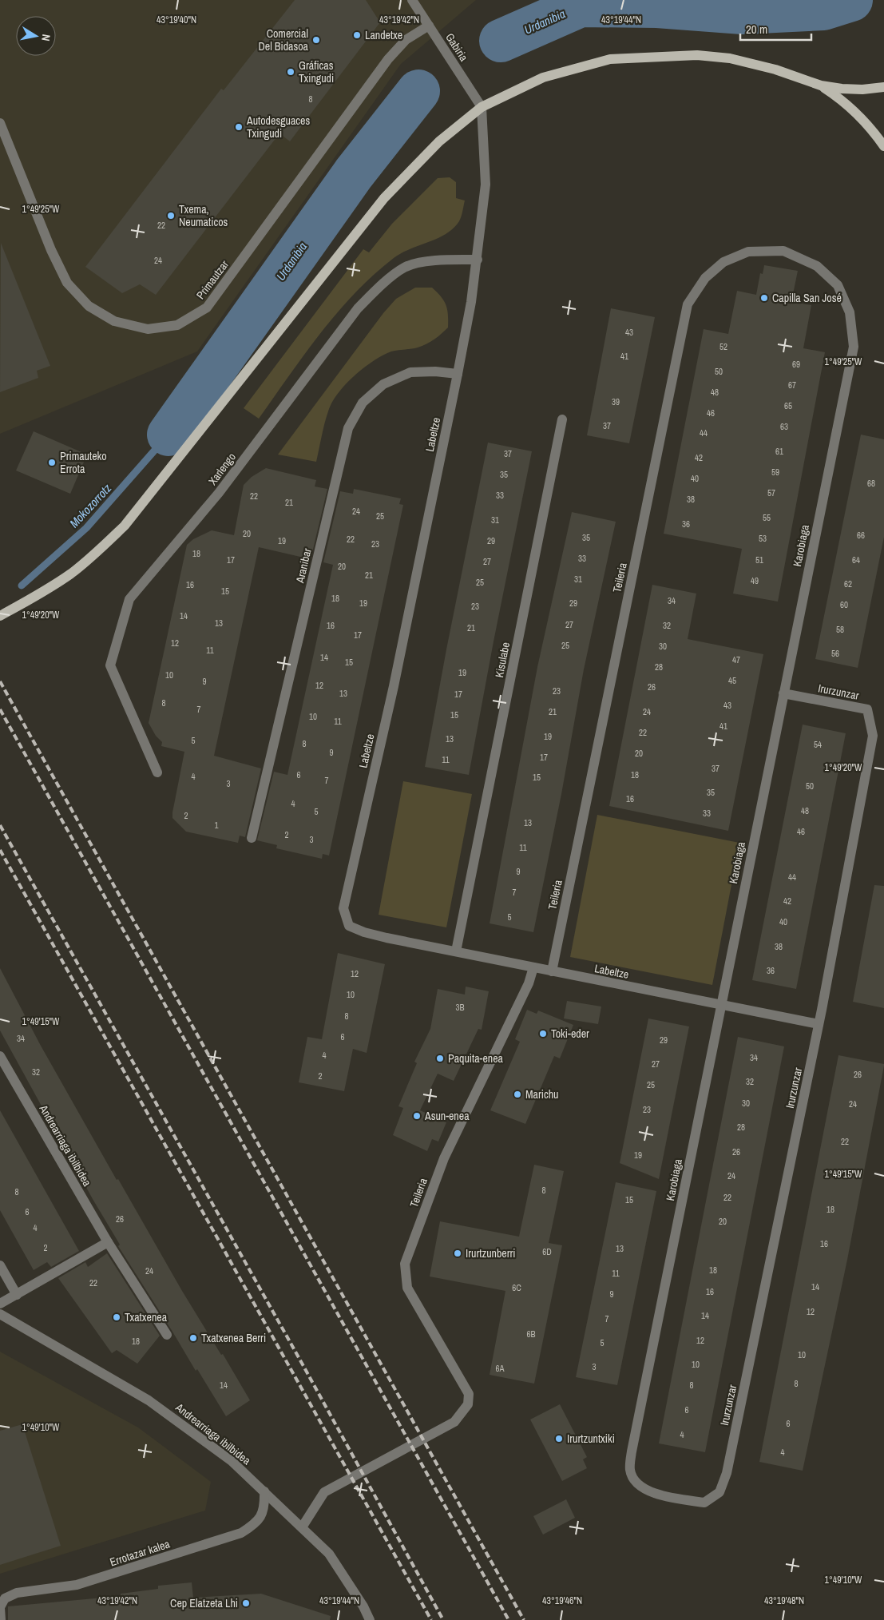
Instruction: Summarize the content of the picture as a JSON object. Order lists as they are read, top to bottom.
{
  "streets": {
    "street": [
      "Gabiria",
      "Primautzar",
      "Labeltze",
      "Xarlengo",
      "Karobiaga",
      "Aranibar",
      "Teileria",
      "Kisulabe",
      "Irurzunzar",
      "Andrearriaga ibilbidea",
      "Errotazar kalea"
    ]
  },
  "crossings": [
    ["Gabiria", "Primautzar"],
    ["Gabiria", "Labeltze"],
    ["Labeltze", "Xarlengo"],
    ["Labeltze", "Karobiaga"],
    ["Labeltze", "Aranibar"],
    ["Labeltze", "Teileria"],
    ["Labeltze", "Kisulabe"],
    ["Labeltze", "Irurzunzar"],
    ["Karobiaga", "Teileria"],
    ["Karobiaga", "Irurzunzar"],
    ["Teileria", "Andrearriaga ibilbidea"],
    ["Andrearriaga ibilbidea", "Errotazar kalea"]
  ],
  "water": ["Urdanibia", "Mokozorrotz"],
  "places": [
    "Landetxe",
    "Comercial Del Bidasoa",
    "Gráficas Txingudi",
    "Autodesguaces Txingudi",
    "Txema, Neumaticos",
    "Capilla San José",
    "Primauteko Errota",
    "Toki-eder",
    "Paquita-enea",
    "Marichu",
    "Asun-enea",
    "Irurtzunberri",
    "Txatxenea",
    "Txatxenea Berri",
    "Irurtzuntxiki",
    "Cep Elatzeta Lhi"
  ],
  "house_numbers": [
    "8",
    "22",
    "24",
    "43",
    "52",
    "41",
    "69",
    "50",
    "67",
    "48",
    "39",
    "65",
    "46",
    "37",
    "63",
    "44",
    "61",
    "37",
    "42",
    "59",
    "35",
    "40",
    "68",
    "57",
    "33",
    "22",
    "38",
    "21",
    "24",
    "25",
    "55",
    "31",
    "36",
    "20",
    "66",
    "35",
    "53",
    "22",
    "19",
    "29",
    "23",
    "18",
    "33",
    "17",
    "51",
    "64",
    "27",
    "20",
    "21",
    "31",
    "49",
    "25",
    "62",
    "16",
    "15",
    "18",
    "34",
    "19",
    "29",
    "60",
    "23",
    "14",
    "13",
    "27",
    "16",
    "32",
    "21",
    "58",
    "17",
    "12",
    "25",
    "30",
    "11",
    "56",
    "14",
    "47",
    "15",
    "28",
    "19",
    "10",
    "45",
    "9",
    "12",
    "26",
    "23",
    "13",
    "17",
    "8",
    "43",
    "7",
    "21",
    "24",
    "15",
    "10",
    "11",
    "41",
    "22",
    "19",
    "13",
    "5",
    "8",
    "54",
    "9",
    "20",
    "17",
    "11",
    "37",
    "6",
    "18",
    "4",
    "15",
    "7",
    "3",
    "50",
    "35",
    "16",
    "4",
    "48",
    "5",
    "33",
    "2",
    "13",
    "1",
    "46",
    "2",
    "3",
    "11",
    "9",
    "44",
    "7",
    "42",
    "5",
    "40",
    "38",
    "36",
    "12",
    "10",
    "3B",
    "8",
    "6",
    "34",
    "29",
    "4",
    "34",
    "27",
    "32",
    "26",
    "2",
    "32",
    "25",
    "30",
    "24",
    "23",
    "28",
    "22",
    "26",
    "19",
    "24",
    "8",
    "8",
    "22",
    "15",
    "18",
    "6",
    "26",
    "20",
    "4",
    "16",
    "2",
    "13",
    "6D",
    "18",
    "24",
    "11",
    "22",
    "14",
    "6C",
    "16",
    "9",
    "12",
    "14",
    "7",
    "6B",
    "12",
    "18",
    "5",
    "10",
    "10",
    "3",
    "6A",
    "8",
    "14",
    "8",
    "6",
    "6",
    "4",
    "4"
  ],
  "scale_bar": "20 m",
  "north": "right",
  "coordinates": [
    "43°19'40\"N",
    "43°19'42\"N",
    "43°19'44\"N",
    "1°49'25\"W",
    "1°49'20\"W",
    "1°49'15\"W",
    "1°49'10\"W",
    "43°19'46\"N",
    "43°19'48\"N"
  ]
}
